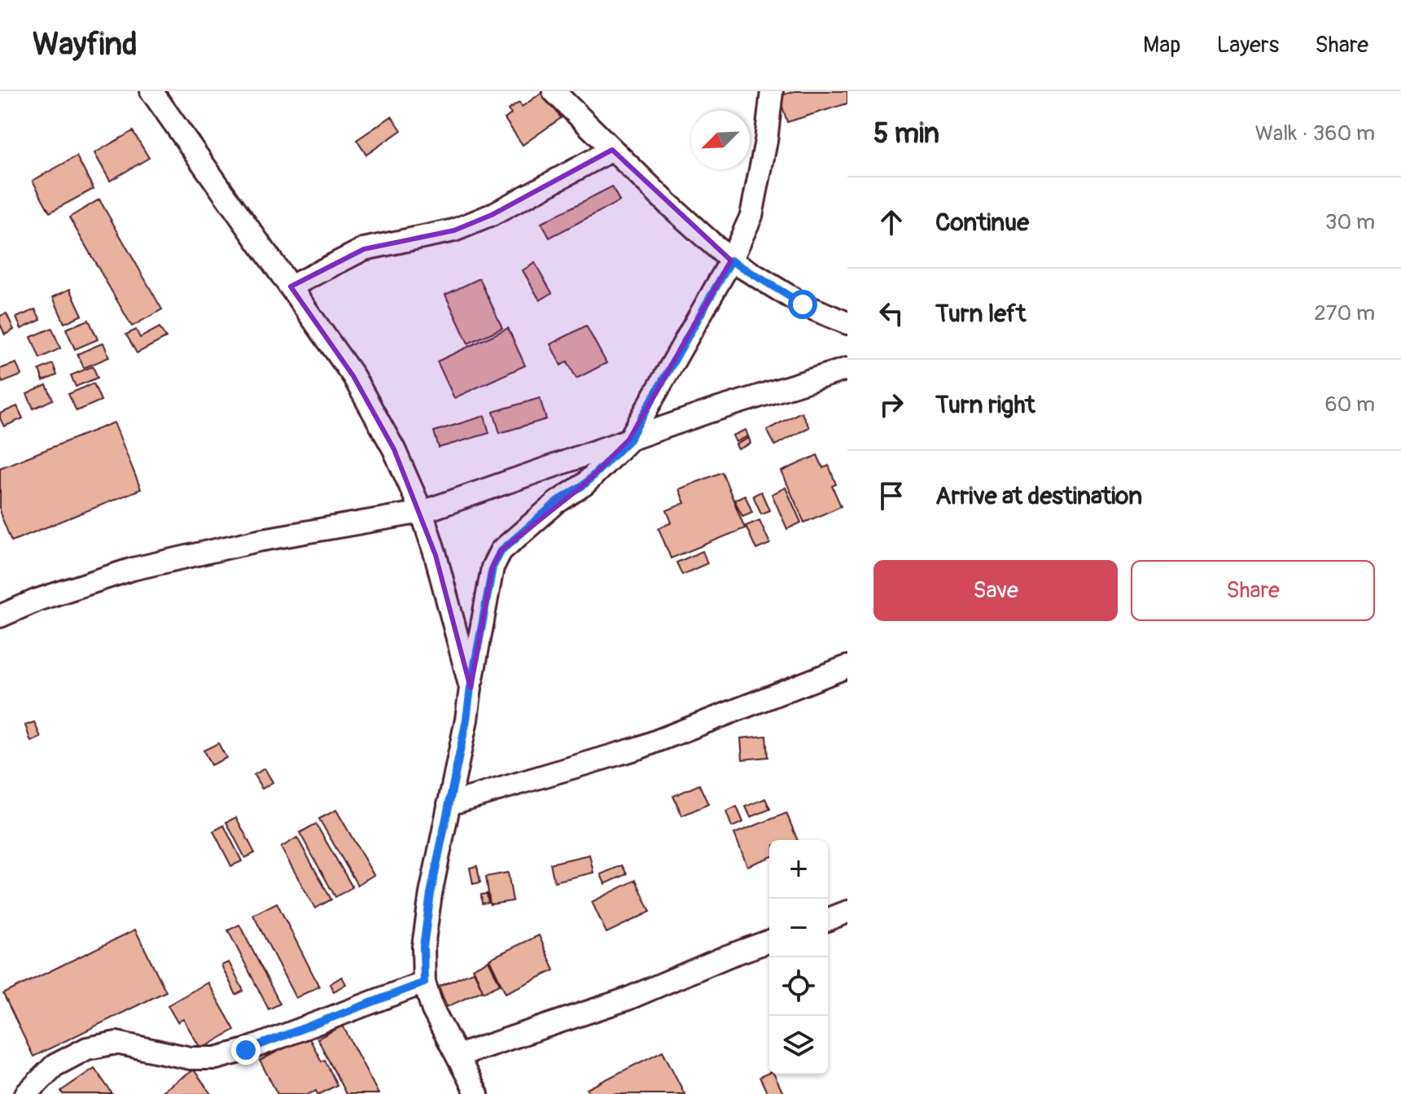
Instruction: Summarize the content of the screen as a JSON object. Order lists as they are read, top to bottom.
{
  "north": "bottom left",
  "page": {
    "header": "Wayfind",
    "nav": ["Map", "Layers", "Share"],
    "heading": ["5 min", "Walk · 360 m"],
    "list": [
      ["Continue", "30 m"],
      ["Turn left", "270 m"],
      ["Turn right", "60 m"],
      "Arrive at destination"
    ],
    "buttons": ["Save", "Share"],
    "map_buttons": ["+", "−"]
  }
}
